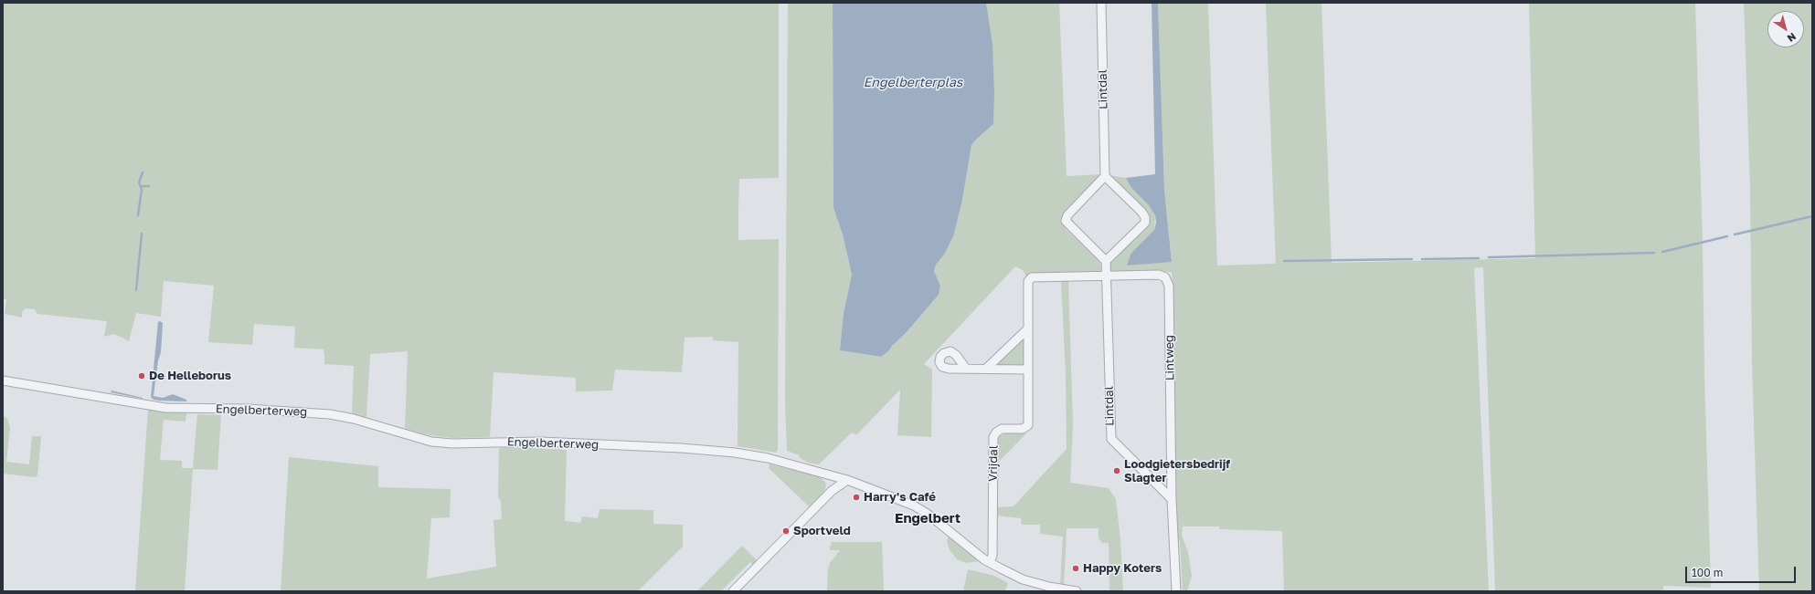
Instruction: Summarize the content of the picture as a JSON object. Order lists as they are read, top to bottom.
{
  "streets": {
    "street": [
      "Lintdal",
      "Lintweg",
      "Engelberterweg",
      "Vrijdal"
    ]
  },
  "crossings": [
    ["Lintdal", "Lintweg"],
    ["Lintdal", "Vrijdal"],
    ["Lintweg", "Vrijdal"],
    ["Engelberterweg", "Vrijdal"]
  ],
  "districts": ["Engelbert"],
  "water": ["Engelberterplas"],
  "places": [
    "De Helleborus",
    "Loodgietersbedrijf Slagter",
    "Harry's Café",
    "Sportveld",
    "Happy Koters"
  ],
  "scale_bar": "100 m",
  "north": "bottom right"
}
